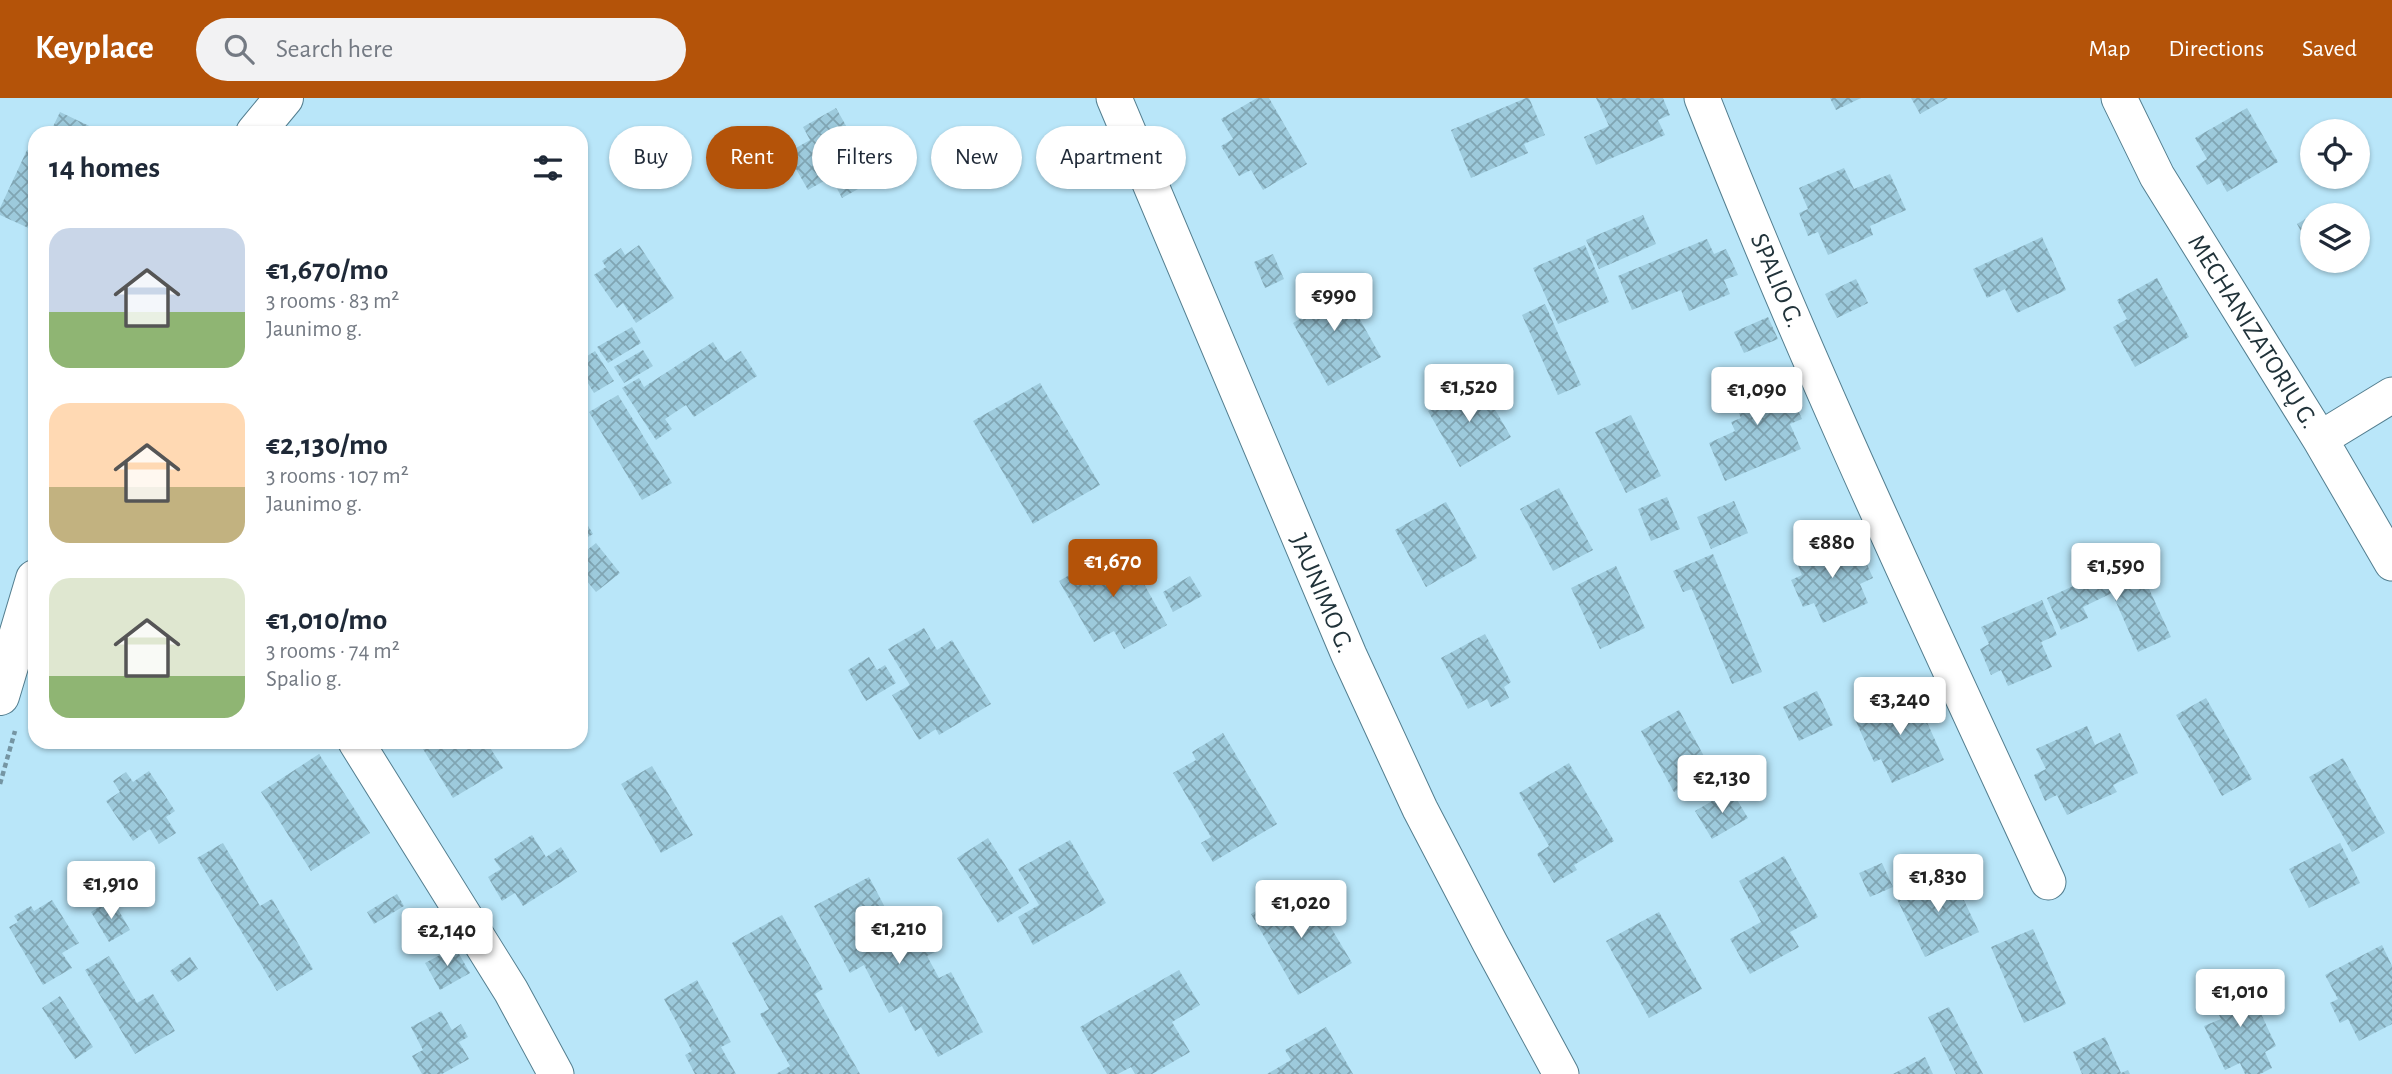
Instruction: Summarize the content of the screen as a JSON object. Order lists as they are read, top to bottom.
{
  "streets": {
    "street": ["SPALIO G.", "MECHANIZATORIŲ G.", "JAUNIMO G."]
  },
  "page": {
    "header": "Keyplace",
    "search": "Search here",
    "nav": ["Map", "Directions", "Saved"],
    "chip": [
      "Buy",
      "Rent",
      "Filters",
      "New",
      "Apartment"
    ],
    "heading": "14 homes",
    "list": [
      {
        "name": "€1,670/mo",
        "note": "3 rooms · 83 m² · Jaunimo g."
      },
      {
        "name": "€2,130/mo",
        "note": "3 rooms · 107 m² · Jaunimo g."
      },
      {
        "name": "€1,010/mo",
        "note": "3 rooms · 74 m² · Spalio g."
      }
    ],
    "price": [
      "€990",
      "€1,520",
      "€1,090",
      "€880",
      "€1,670",
      "€1,590",
      "€3,240",
      "€2,130",
      "€1,830",
      "€1,910",
      "€1,020",
      "€1,210",
      "€2,140",
      "€1,010"
    ]
  }
}
